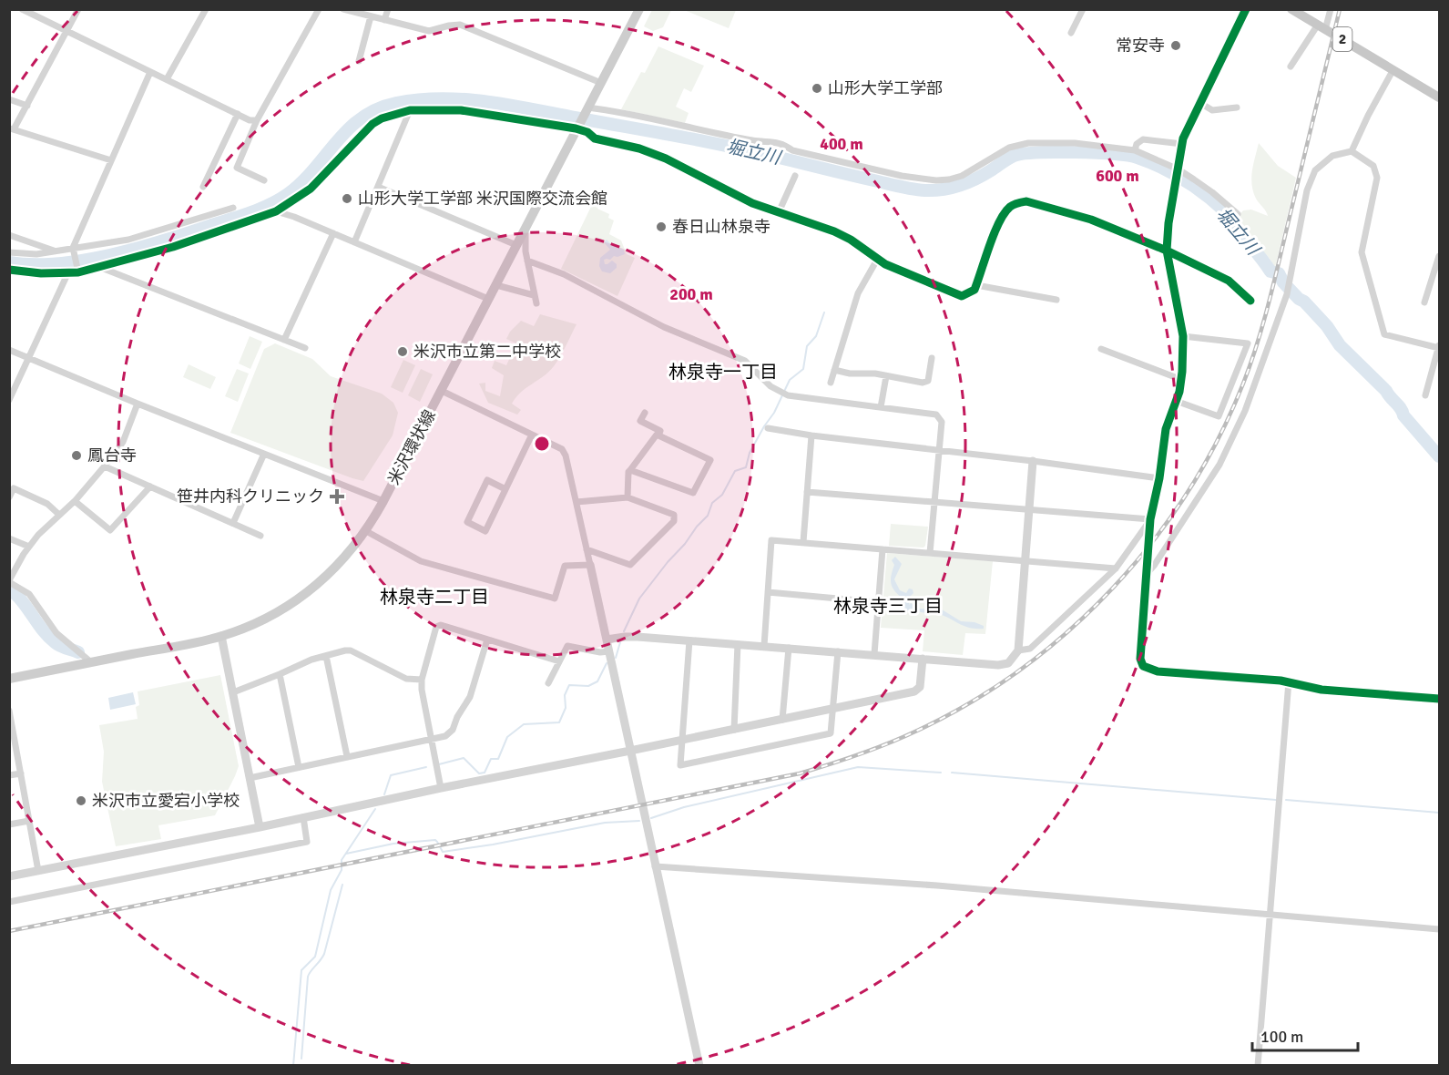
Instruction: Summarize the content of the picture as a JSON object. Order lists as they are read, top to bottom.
{
  "streets": {
    "main road": ["2", "米沢環状線"]
  },
  "districts": ["林泉寺一丁目", "林泉寺二丁目", "林泉寺三丁目"],
  "water": ["堀立川"],
  "places": {
    "other": [
      "常安寺",
      "山形大学工学部",
      "山形大学工学部 米沢国際交流会館",
      "春日山林泉寺",
      "米沢市立第二中学校",
      "鳳台寺",
      "米沢市立愛宕小学校"
    ],
    "health": ["笹井内科クリニック"]
  },
  "scale_bar": "100 m",
  "rings": ["400 m", "600 m", "200 m"]
}
